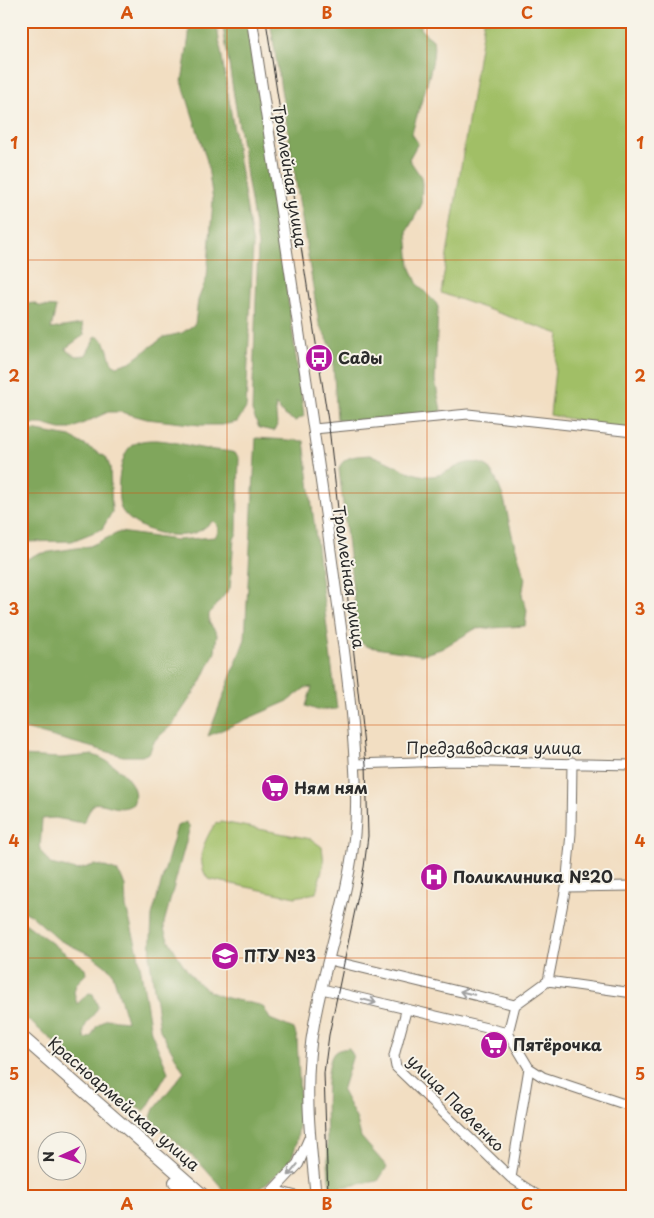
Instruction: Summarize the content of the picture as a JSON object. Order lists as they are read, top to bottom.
{
  "streets": {
    "main road": ["Красноармейская улица"],
    "street": ["Троллейная улица", "Предзаводская улица", "улица Павленко"]
  },
  "crossings": [
    ["Троллейная улица", "Предзаводская улица"]
  ],
  "places": {
    "bus stop": ["Сады"],
    "supermarket": ["Ням ням", "Пятёрочка"],
    "hospital": ["Поликлиника №20"],
    "school or university": ["ПТУ №3"]
  },
  "north": "left",
  "grid": {
    "columns": ["A", "B", "C"],
    "rows": [
      "1",
      "2",
      "3",
      "4",
      "5"
    ]
  }
}
